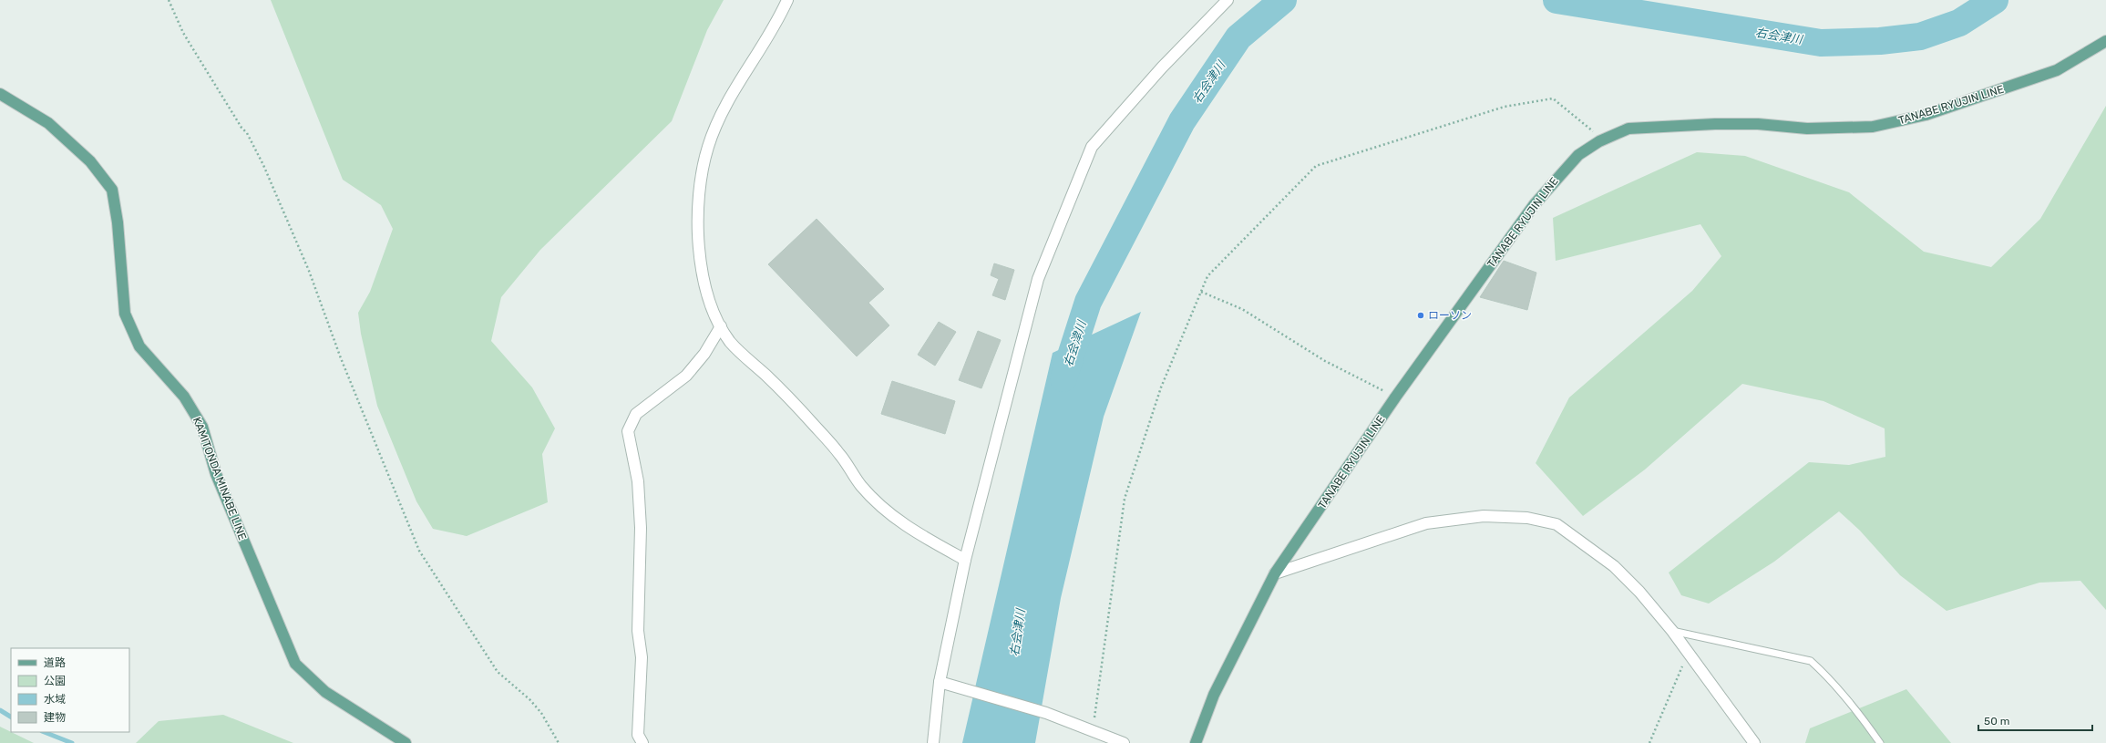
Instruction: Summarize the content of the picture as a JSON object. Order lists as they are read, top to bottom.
{
  "streets": {
    "main road": ["TANABE RYUJIN LINE", "KAMITONDA MINABE LINE"]
  },
  "water": ["右会津川"],
  "places": ["ローソン"],
  "legend": [
    "道路",
    "公園",
    "水域",
    "建物"
  ],
  "scale_bar": "50 m"
}
